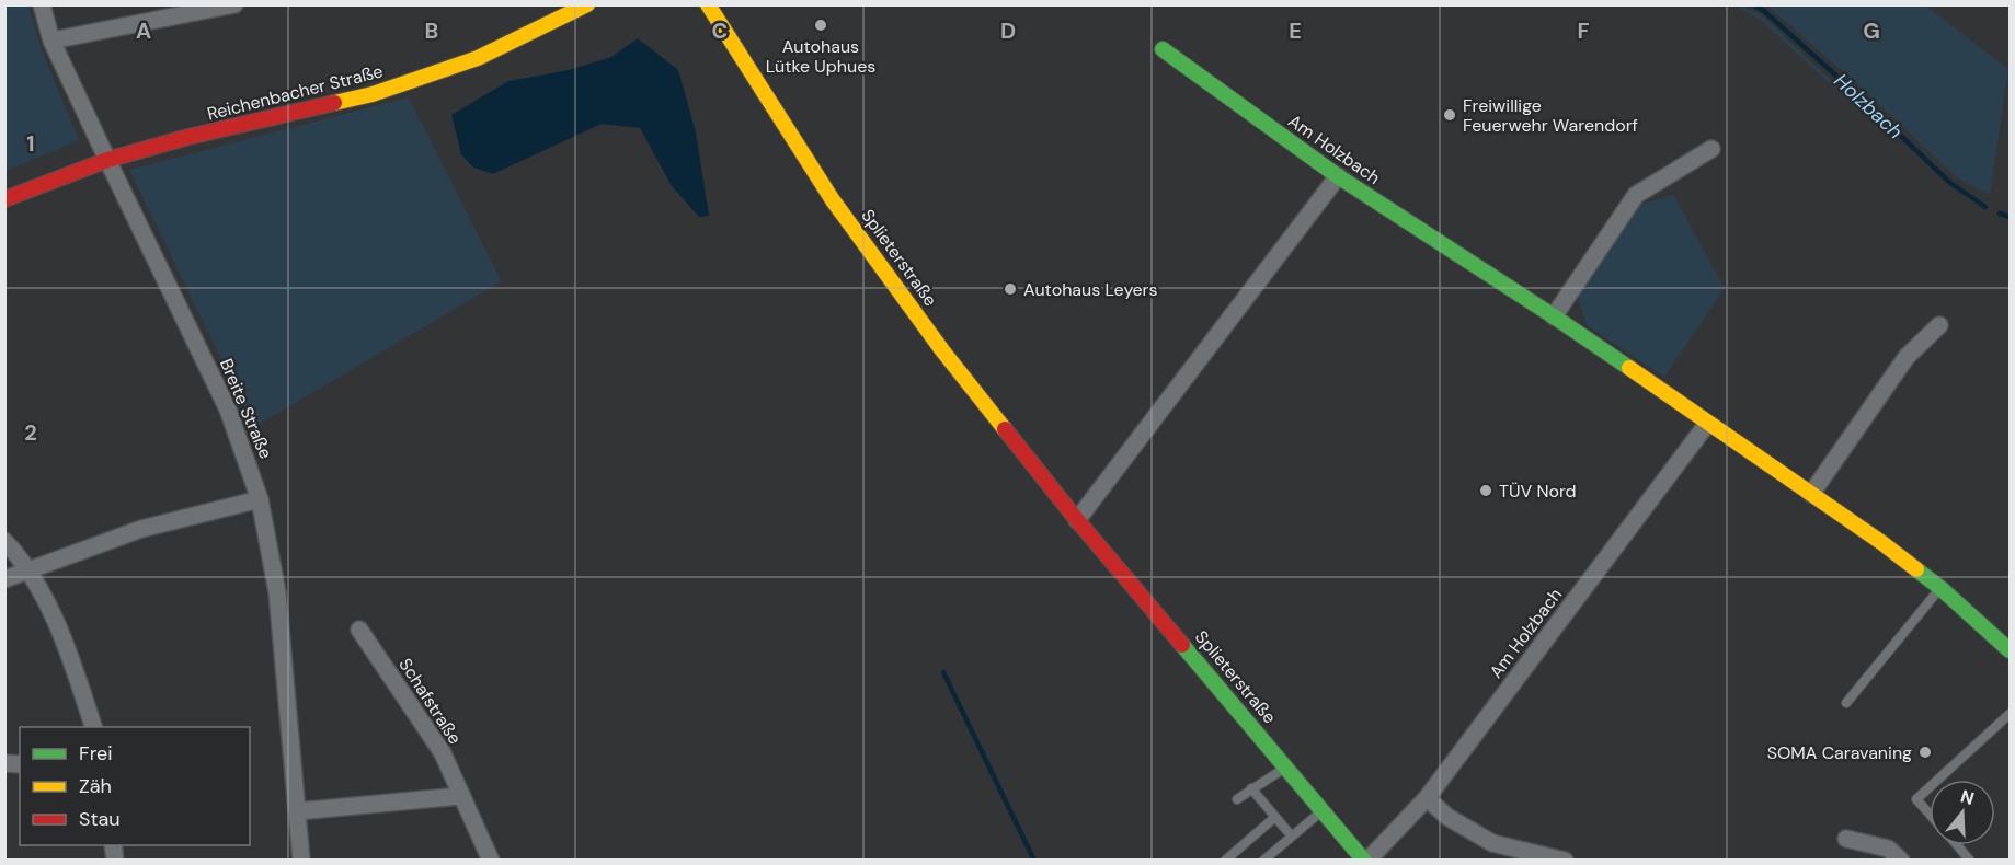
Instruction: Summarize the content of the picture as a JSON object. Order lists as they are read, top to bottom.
{
  "streets": {
    "street": [
      "Reichenbacher Straße",
      "Am Holzbach",
      "Splieterstraße",
      "Breite Straße",
      "Schafstraße"
    ]
  },
  "crossings": [
    ["Reichenbacher Straße", "Breite Straße"],
    ["Am Holzbach", "Splieterstraße"]
  ],
  "water": ["Holzbach"],
  "places": [
    "Autohaus Lütke Uphues",
    "Freiwillige Feuerwehr Warendorf",
    "Autohaus Leyers",
    "TÜV Nord",
    "SOMA Caravaning"
  ],
  "legend": ["Frei", "Zäh", "Stau"],
  "north": "top",
  "grid": {
    "columns": [
      "A",
      "B",
      "C",
      "D",
      "E",
      "F",
      "G"
    ],
    "rows": ["1", "2"]
  }
}
